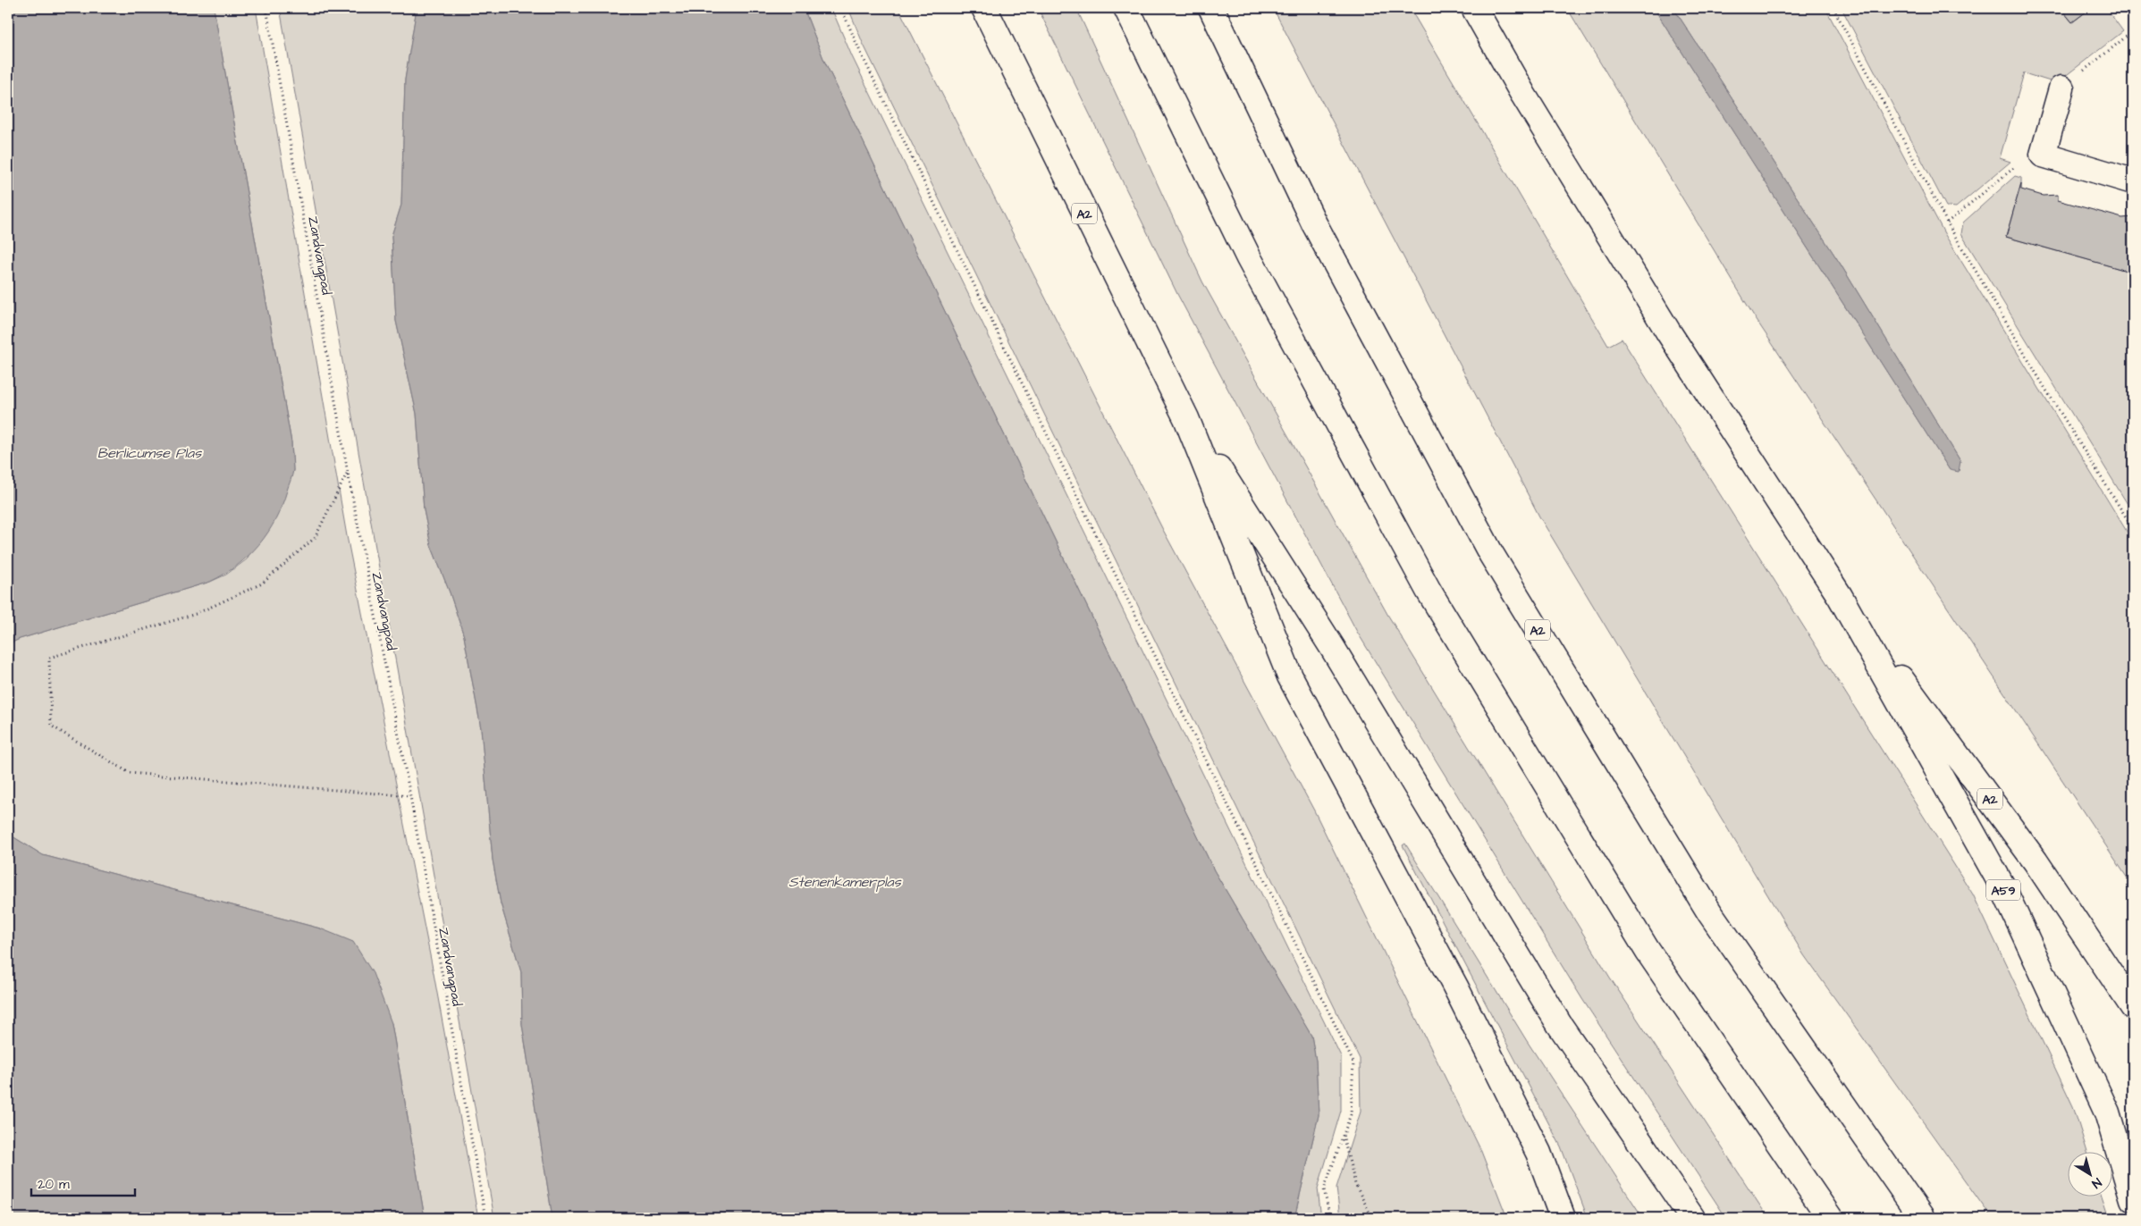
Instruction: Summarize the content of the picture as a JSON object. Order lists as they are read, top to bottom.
{
  "streets": {
    "main road": ["A2", "A59"],
    "path": ["Zandvangpad"]
  },
  "crossings": [
    ["A2", "A59"]
  ],
  "water": ["Berlicumse Plas", "Stenenkamerplas"],
  "scale_bar": "20 m",
  "north": "bottom right"
}
